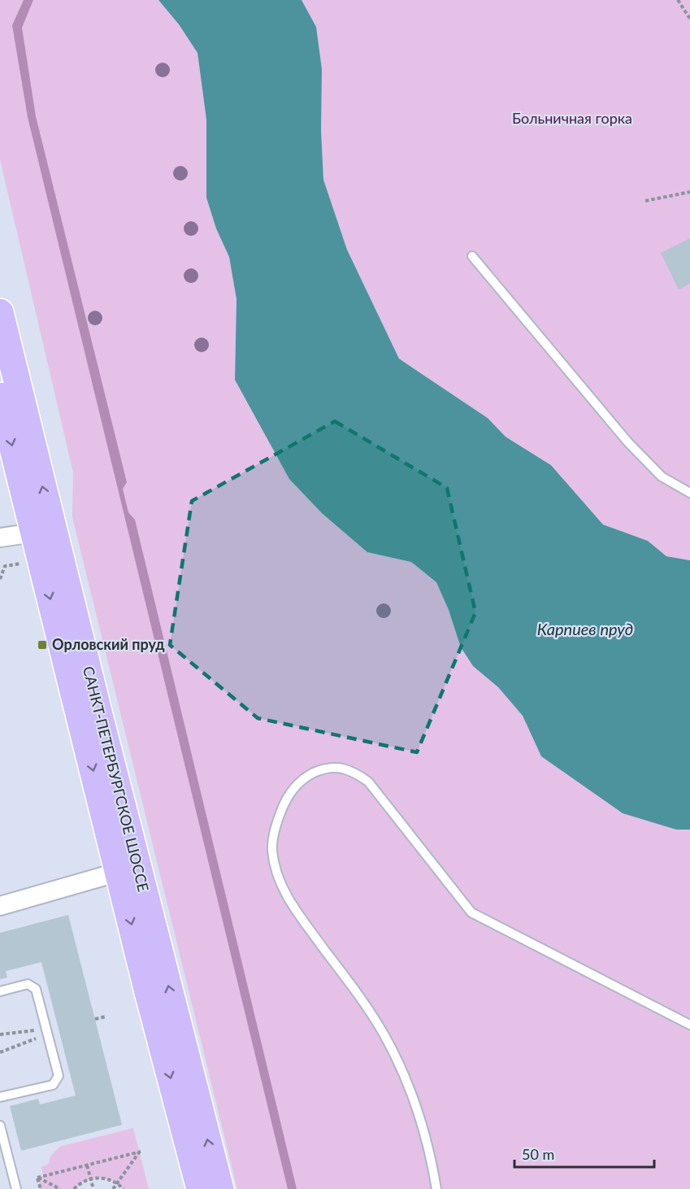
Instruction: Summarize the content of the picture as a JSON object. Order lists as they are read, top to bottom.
{
  "streets": {
    "main road": ["САНКТ-ПЕТЕРБУРГСКОЕ ШОССЕ"]
  },
  "water": ["Карпиев пруд"],
  "parks": ["Больничная горка"],
  "places": {
    "transit": ["Орловский пруд"]
  },
  "scale_bar": "50 m"
}
